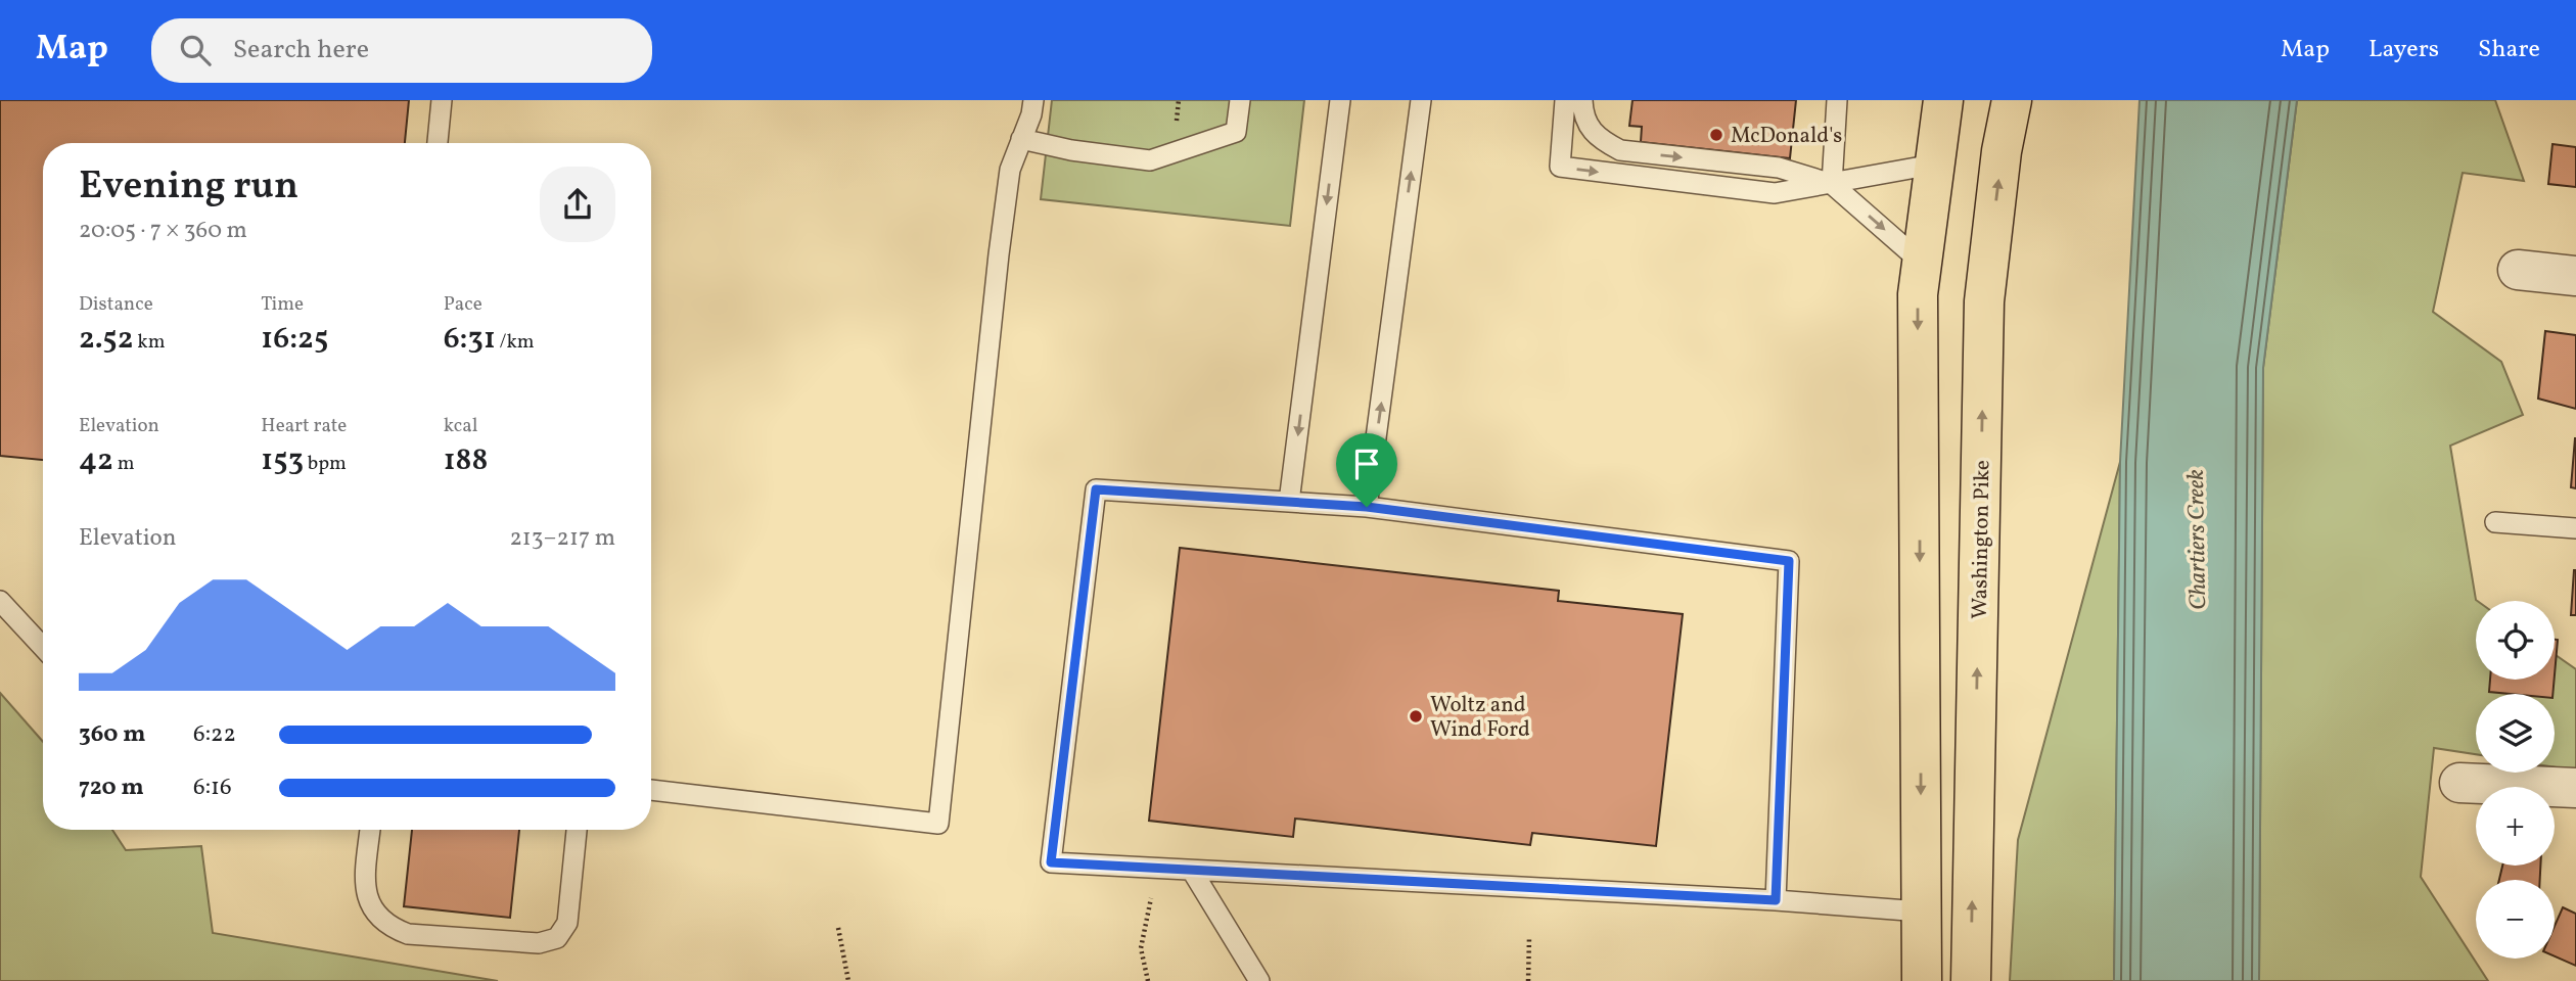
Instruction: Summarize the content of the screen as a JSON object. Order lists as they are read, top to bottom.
{
  "streets": {
    "main road": ["Washington Pike"]
  },
  "water": ["Chartiers Creek"],
  "places": ["McDonald's", "Woltz and Wind Ford"],
  "page": {
    "header": "Map",
    "search": "Search here",
    "nav": ["Map", "Layers", "Share"],
    "heading": ["Evening run", "20:05 · 7 × 360 m"],
    "stats": [
      ["Distance", "2.52 km"],
      ["Time", "16:25"],
      ["Pace", "6:31 /km"],
      ["Elevation", "42 m"],
      ["Heart rate", "153 bpm"],
      ["kcal", "188"]
    ],
    "chart": ["Elevation", "213–217 m"],
    "map_buttons": ["+", "−"],
    "list": [
      {
        "name": "360 m",
        "note": "6:22"
      },
      {
        "name": "720 m",
        "note": "6:16"
      }
    ]
  }
}
